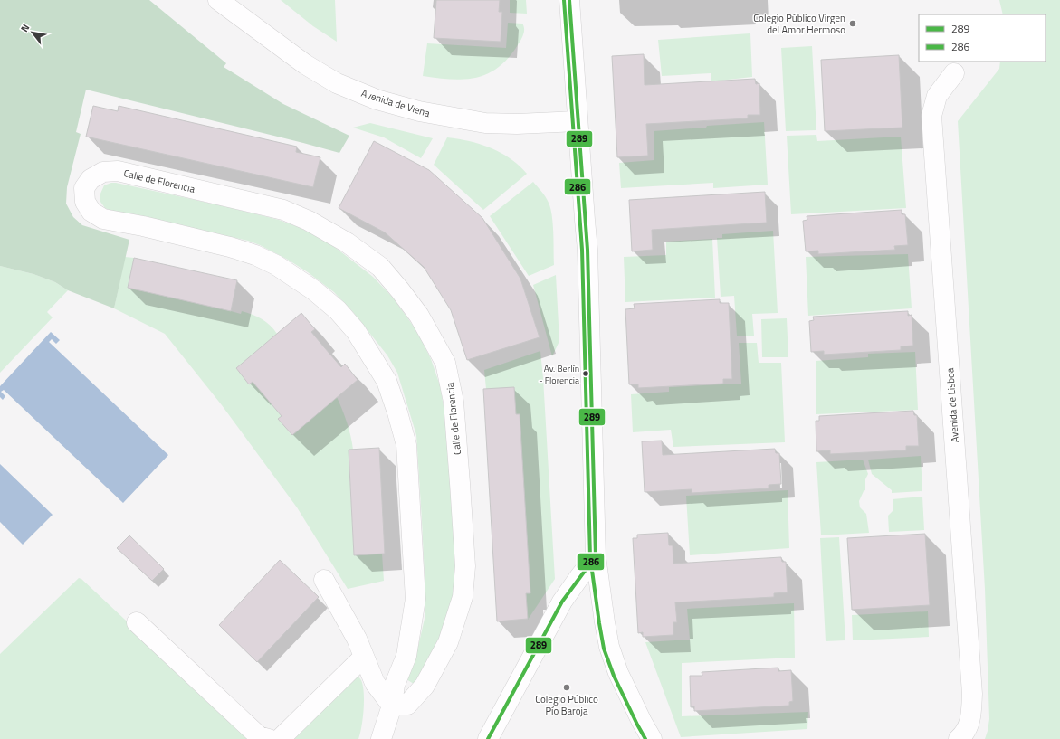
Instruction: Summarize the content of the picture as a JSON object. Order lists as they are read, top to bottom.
{
  "streets": {
    "street": ["Avenida de Viena", "Calle de Florencia", "Avenida de Lisboa"]
  },
  "places": ["Colegio Público Virgen del Amor Hermoso", "Av. Berlín - Florencia", "Colegio Público Pío Baroja"],
  "lines": ["transit line 289", "transit line 286"],
  "legend": ["289", "286"],
  "north": "top left"
}
